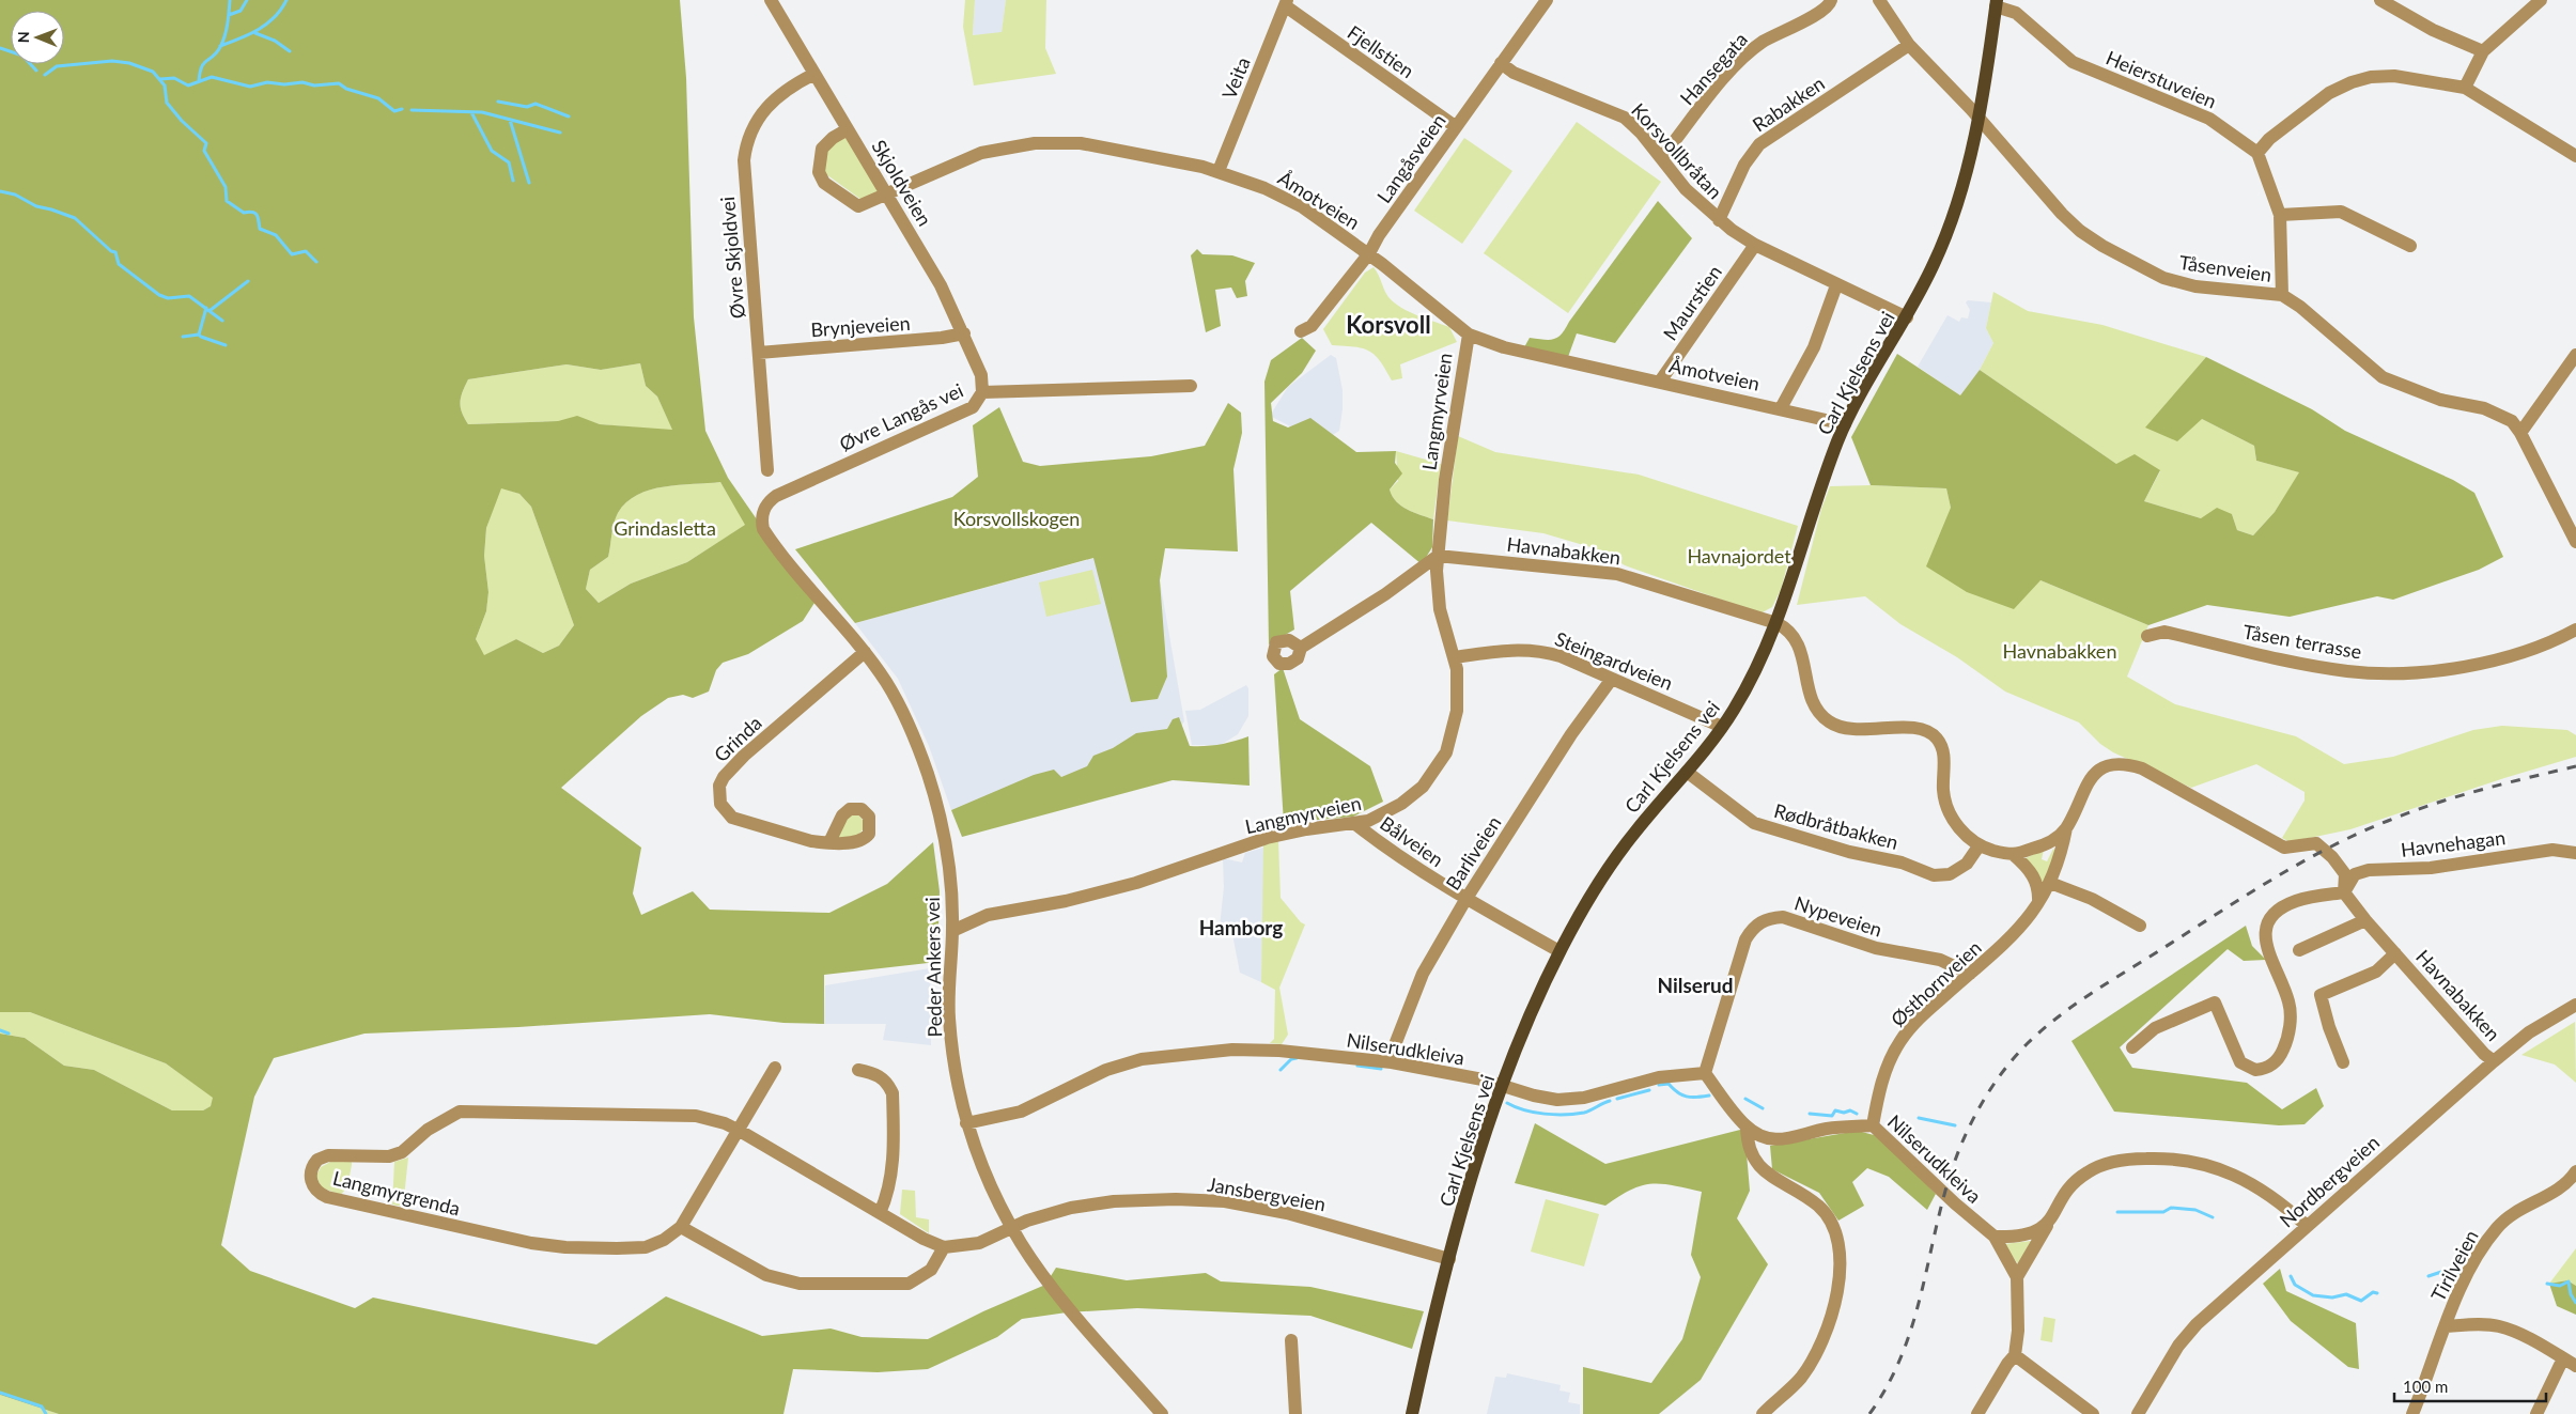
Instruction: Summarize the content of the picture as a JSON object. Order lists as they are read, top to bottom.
{
  "streets": {
    "main road": ["Carl Kjelsens vei"],
    "street": [
      "Fjellstien",
      "Hansegata",
      "Veita",
      "Heierstuveien",
      "Rabakken",
      "Korsvollbråtan",
      "Langåsveien",
      "Skjoldveien",
      "Åmotveien",
      "Øvre Skjoldvei",
      "Tåsenveien",
      "Maurstien",
      "Brynjeveien",
      "Langmyrveien",
      "Øvre Langås vei",
      "Havnabakken",
      "Tåsen terrasse",
      "Steingardveien",
      "Grinda",
      "Rødbråtbakken",
      "Bålveien",
      "Havnehagan",
      "Barliveien",
      "Nypeveien",
      "Peder Ankers vei",
      "Østhornveien",
      "Nilserudkleiva",
      "Nordbergveien",
      "Langmyrgrenda",
      "Jansbergveien",
      "Tirilveien"
    ]
  },
  "crossings": [
    ["Fjellstien", "Veita"],
    ["Fjellstien", "Langåsveien"],
    ["Hansegata", "Korsvollbråtan"],
    ["Veita", "Åmotveien"],
    ["Heierstuveien", "Carl Kjelsens vei"],
    ["Rabakken", "Korsvollbråtan"],
    ["Rabakken", "Tåsenveien"],
    ["Korsvollbråtan", "Langåsveien"],
    ["Korsvollbråtan", "Maurstien"],
    ["Korsvollbråtan", "Carl Kjelsens vei"],
    ["Langåsveien", "Åmotveien"],
    ["Skjoldveien", "Åmotveien"],
    ["Skjoldveien", "Øvre Skjoldvei"],
    ["Skjoldveien", "Brynjeveien"],
    ["Skjoldveien", "Øvre Langås vei"],
    ["Åmotveien", "Maurstien"],
    ["Åmotveien", "Carl Kjelsens vei"],
    ["Åmotveien", "Langmyrveien"],
    ["Øvre Skjoldvei", "Brynjeveien"],
    ["Tåsenveien", "Carl Kjelsens vei"],
    ["Carl Kjelsens vei", "Havnabakken"],
    ["Carl Kjelsens vei", "Steingardveien"],
    ["Carl Kjelsens vei", "Rødbråtbakken"],
    ["Carl Kjelsens vei", "Bålveien"],
    ["Carl Kjelsens vei", "Nilserudkleiva"],
    ["Carl Kjelsens vei", "Jansbergveien"],
    ["Langmyrveien", "Havnabakken"],
    ["Langmyrveien", "Steingardveien"],
    ["Langmyrveien", "Bålveien"],
    ["Langmyrveien", "Peder Ankers vei"],
    ["Øvre Langås vei", "Peder Ankers vei"],
    ["Havnabakken", "Rødbråtbakken"],
    ["Havnabakken", "Havnehagan"],
    ["Havnabakken", "Østhornveien"],
    ["Havnabakken", "Nordbergveien"],
    ["Steingardveien", "Barliveien"],
    ["Grinda", "Peder Ankers vei"],
    ["Bålveien", "Barliveien"],
    ["Barliveien", "Nilserudkleiva"],
    ["Nypeveien", "Østhornveien"],
    ["Nypeveien", "Nilserudkleiva"],
    ["Peder Ankers vei", "Nilserudkleiva"],
    ["Peder Ankers vei", "Jansbergveien"],
    ["Østhornveien", "Nilserudkleiva"]
  ],
  "districts": ["Korsvoll", "Hamborg", "Nilserud"],
  "parks": [
    "Korsvollskogen",
    "Grindasletta",
    "Havnajordet",
    "Havnabakken"
  ],
  "scale_bar": "100 m",
  "north": "left"
}
